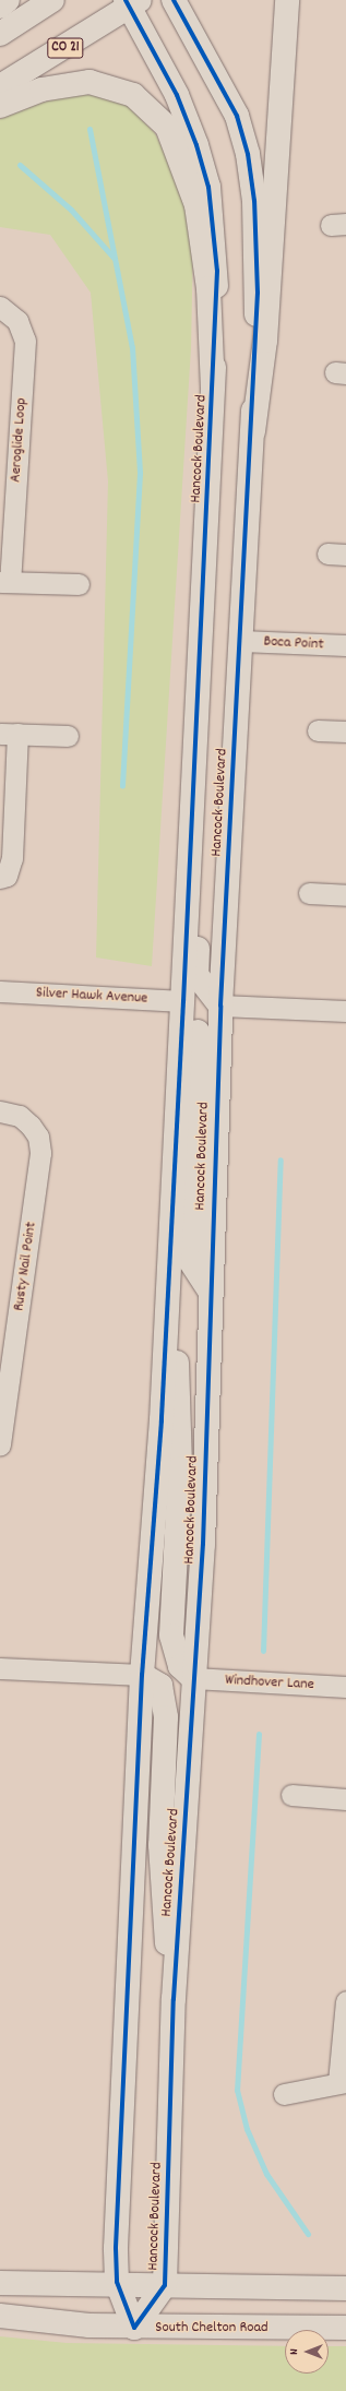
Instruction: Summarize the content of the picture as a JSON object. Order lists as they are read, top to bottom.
{
  "streets": {
    "main road": ["CO 21", "Hancock Boulevard", "South Chelton Road"],
    "street": [
      "Aeroglide Loop",
      "Boca Point",
      "Silver Hawk Avenue",
      "Rusty Nail Point",
      "Windhover Lane"
    ]
  },
  "crossings": [
    ["CO 21", "Hancock Boulevard"],
    ["Hancock Boulevard", "Boca Point"],
    ["Hancock Boulevard", "Silver Hawk Avenue"],
    ["Hancock Boulevard", "Windhover Lane"],
    ["Hancock Boulevard", "South Chelton Road"]
  ],
  "north": "left"
}
